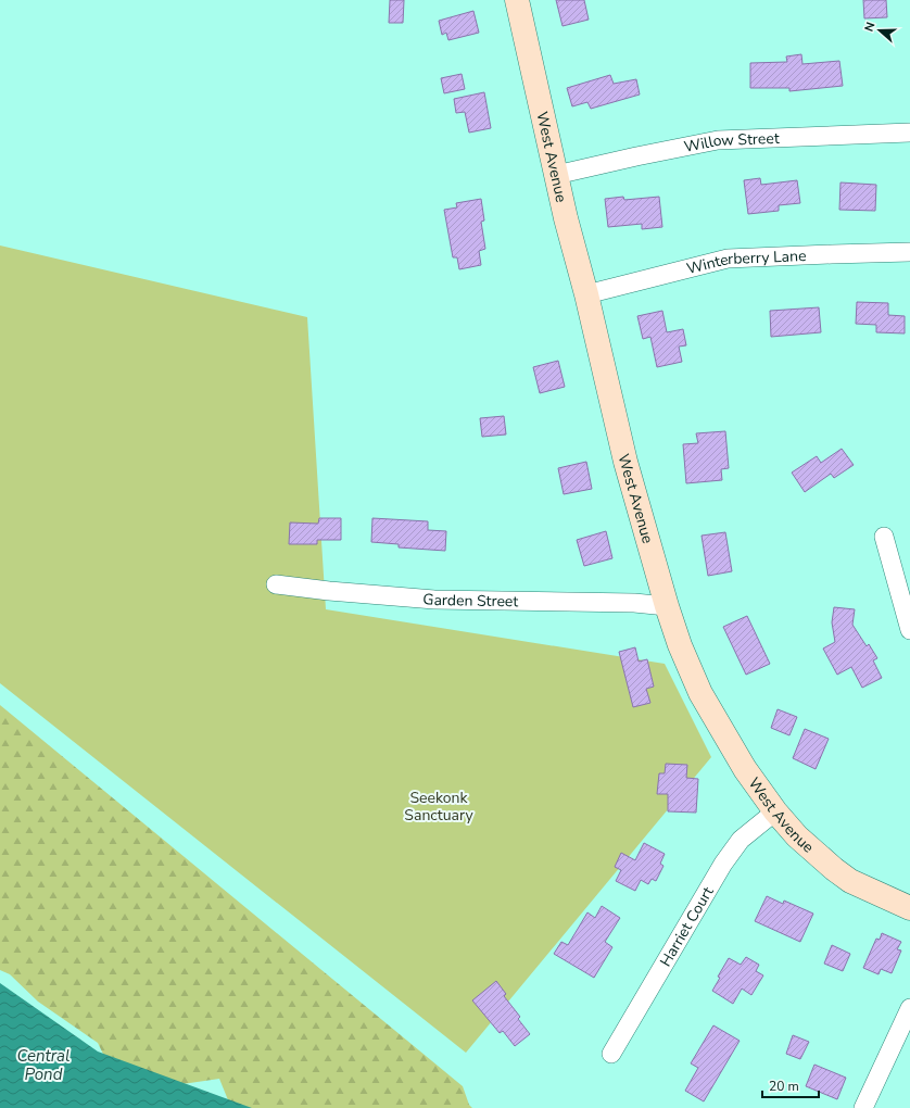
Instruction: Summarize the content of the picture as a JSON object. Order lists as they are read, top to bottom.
{
  "streets": {
    "street": [
      "Willow Street",
      "West Avenue",
      "Winterberry Lane",
      "Garden Street",
      "Harriet Court"
    ]
  },
  "crossings": [
    ["Willow Street", "West Avenue"],
    ["West Avenue", "Winterberry Lane"],
    ["West Avenue", "Garden Street"],
    ["West Avenue", "Harriet Court"]
  ],
  "water": ["Central Pond"],
  "parks": ["Seekonk Sanctuary"],
  "scale_bar": "20 m",
  "north": "left"
}
